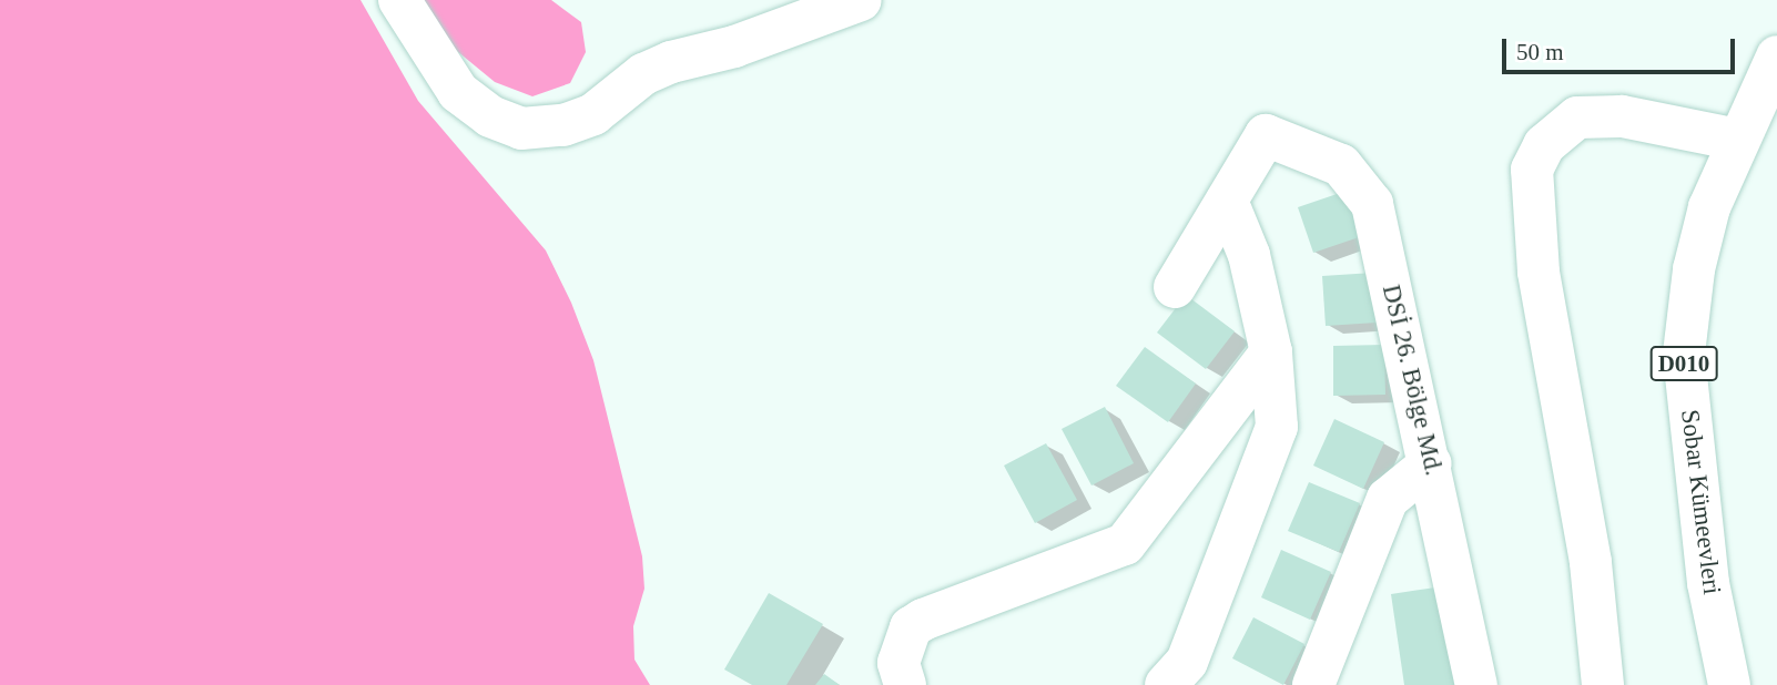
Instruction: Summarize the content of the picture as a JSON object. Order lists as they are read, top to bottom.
{
  "streets": {
    "street": ["D010", "DSİ 26. Bölge Md.", "Sobar Kümeevleri"]
  },
  "scale_bar": "50 m"
}
